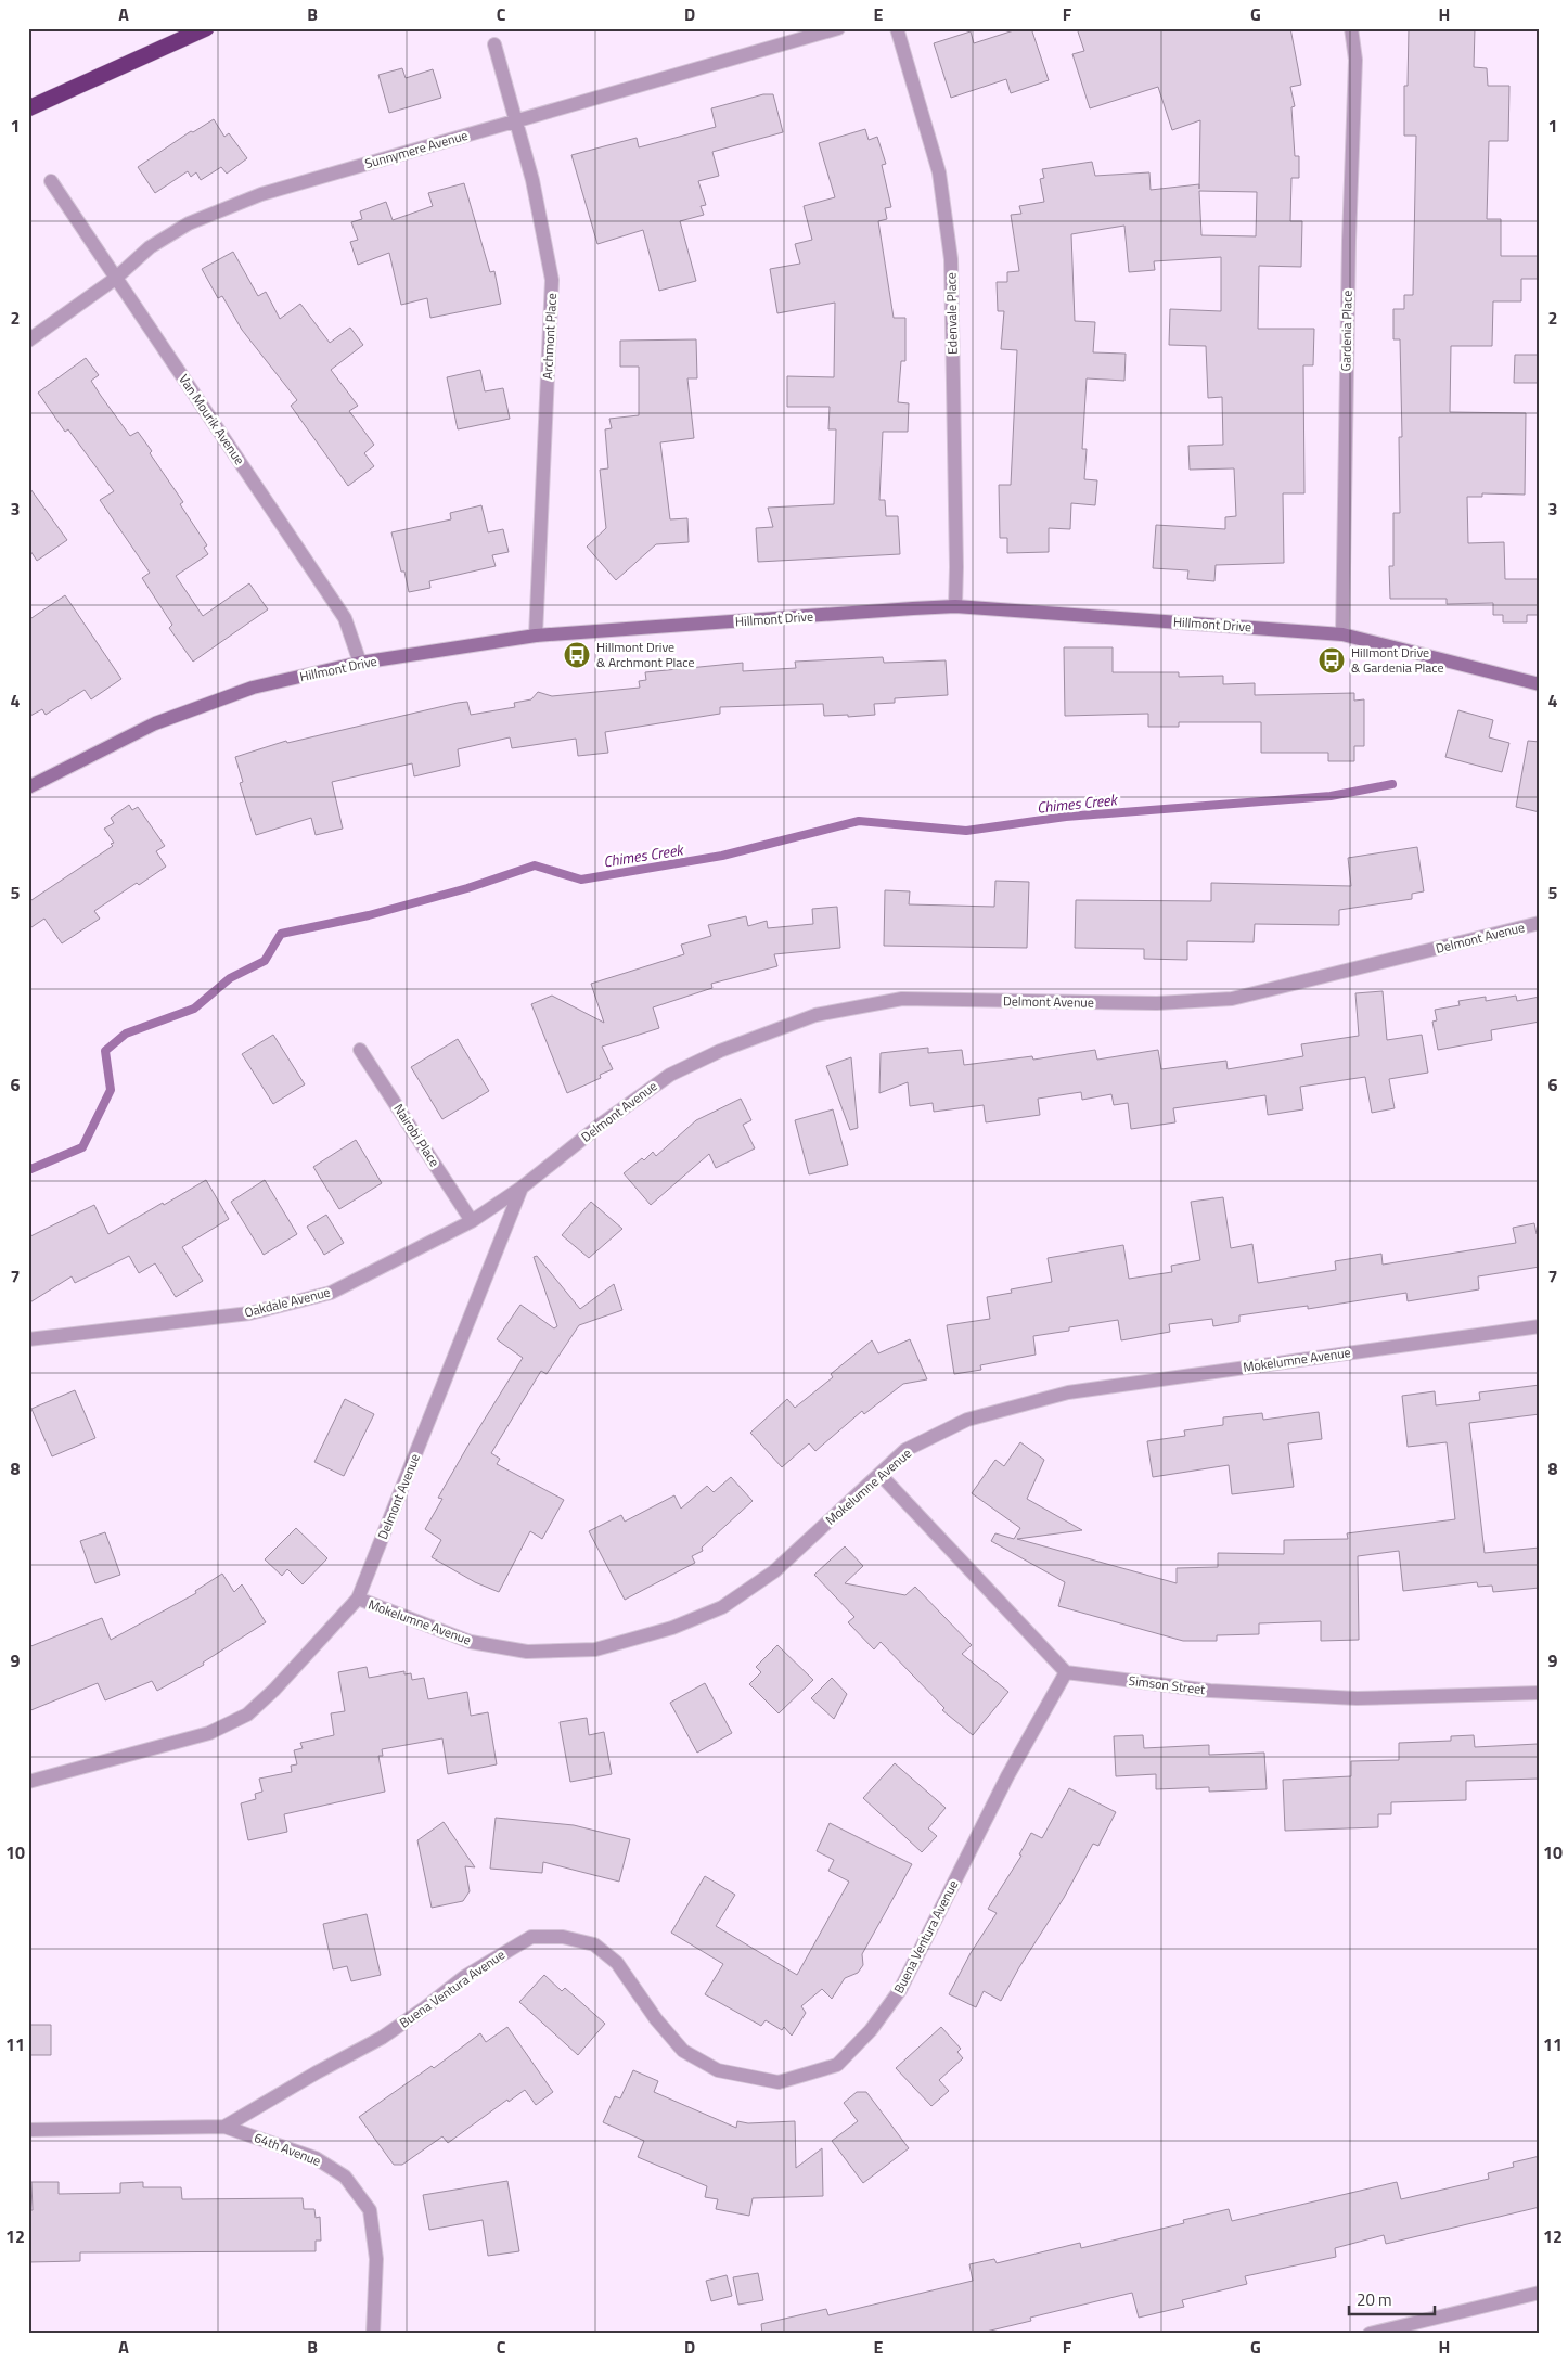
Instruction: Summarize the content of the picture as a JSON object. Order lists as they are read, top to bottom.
{
  "streets": {
    "street": [
      "Sunnymere Avenue",
      "Edenvale Place",
      "Gardenia Place",
      "Archmont Place",
      "Van Mourik Avenue",
      "Hillmont Drive",
      "Delmont Avenue",
      "Nairobi Place",
      "Oakdale Avenue",
      "Mokelumne Avenue",
      "Simson Street",
      "Buena Ventura Avenue",
      "64th Avenue"
    ]
  },
  "crossings": [
    ["Sunnymere Avenue", "Archmont Place"],
    ["Sunnymere Avenue", "Van Mourik Avenue"],
    ["Edenvale Place", "Hillmont Drive"],
    ["Gardenia Place", "Hillmont Drive"],
    ["Archmont Place", "Hillmont Drive"],
    ["Van Mourik Avenue", "Hillmont Drive"],
    ["Delmont Avenue", "Oakdale Avenue"],
    ["Delmont Avenue", "Mokelumne Avenue"],
    ["Nairobi Place", "Oakdale Avenue"],
    ["Simson Street", "Buena Ventura Avenue"],
    ["Buena Ventura Avenue", "64th Avenue"]
  ],
  "water": ["Chimes Creek"],
  "places": {
    "bus stop": ["Hillmont Drive & Archmont Place", "Hillmont Drive & Gardenia Place"]
  },
  "scale_bar": "20 m",
  "grid": {
    "columns": [
      "A",
      "B",
      "C",
      "D",
      "E",
      "F",
      "G",
      "H"
    ],
    "rows": [
      "1",
      "2",
      "3",
      "4",
      "5",
      "6",
      "7",
      "8",
      "9",
      "10",
      "11",
      "12"
    ]
  }
}
